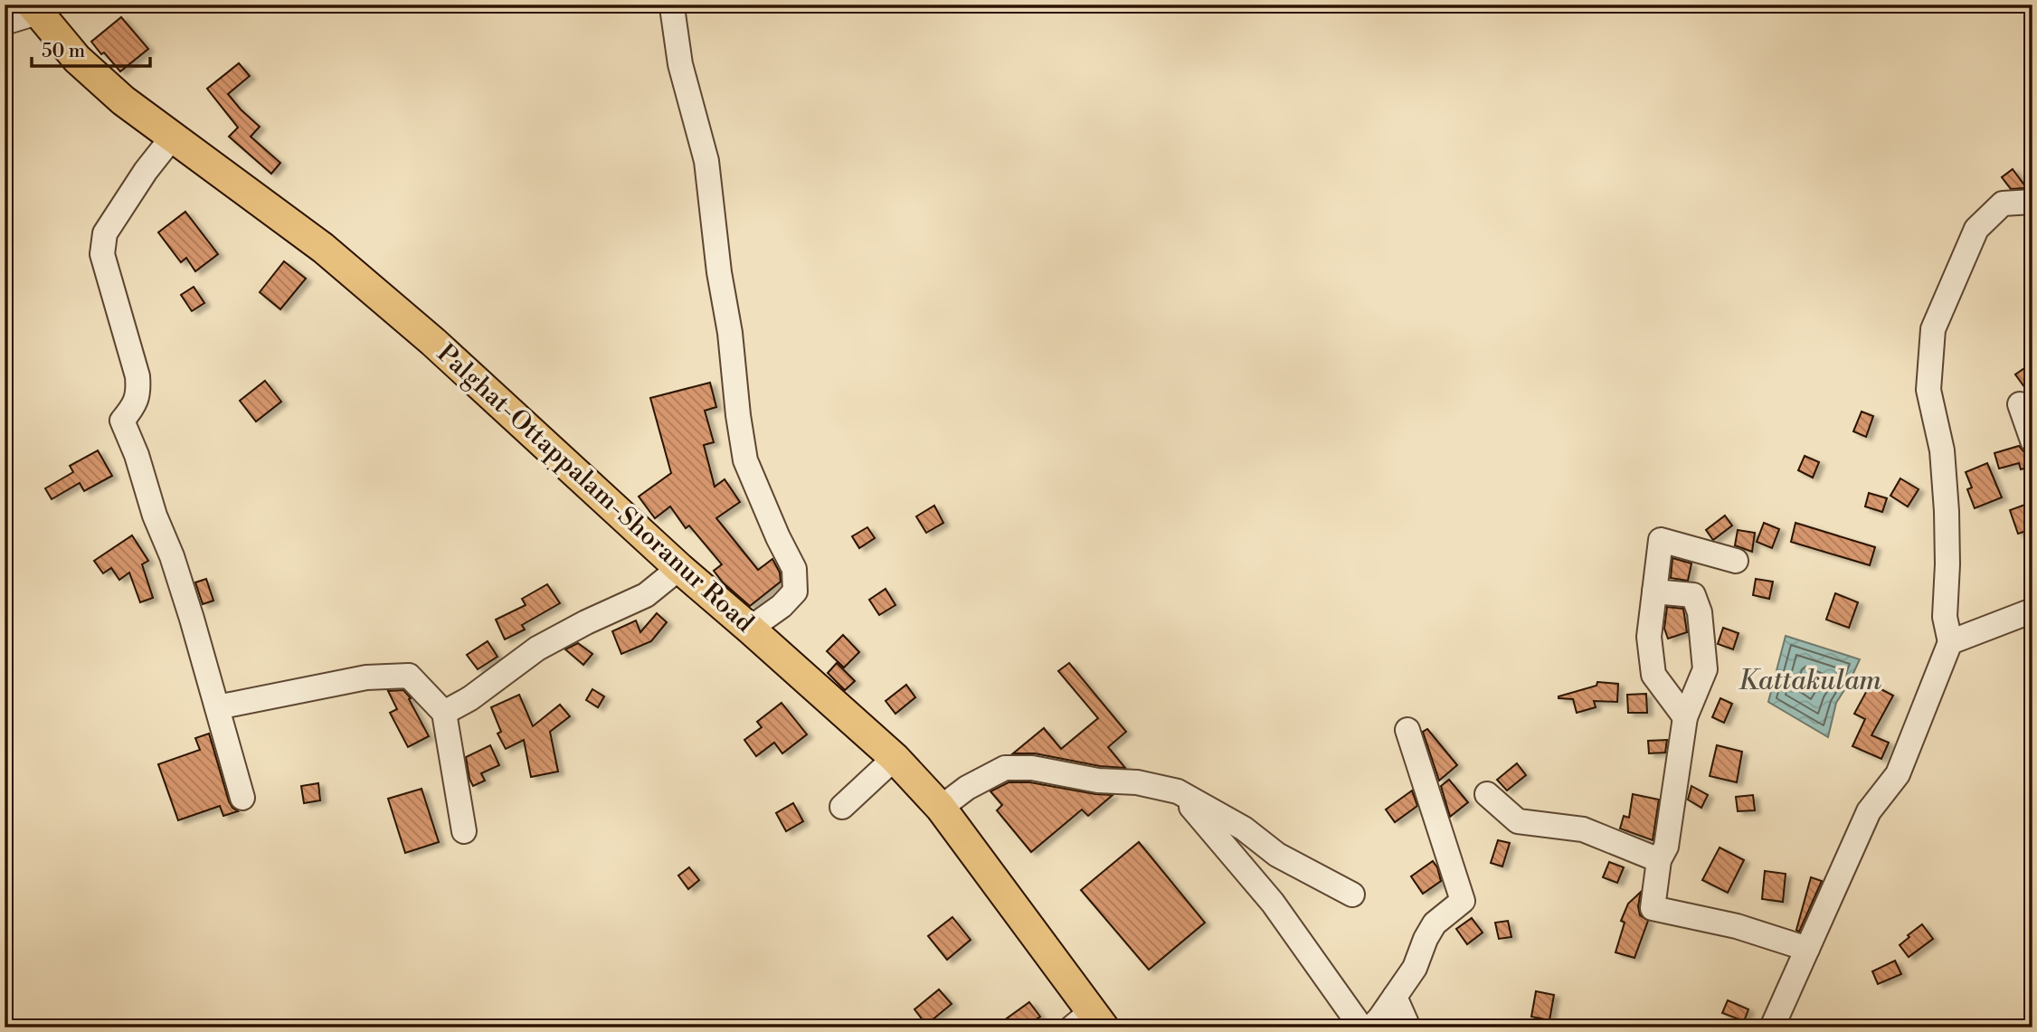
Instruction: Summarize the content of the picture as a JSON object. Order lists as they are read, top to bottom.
{
  "streets": {
    "main road": ["Palghat-Ottappalam-Shoranur Road"]
  },
  "water": ["Kattakulam"],
  "scale_bar": "50 m"
}
